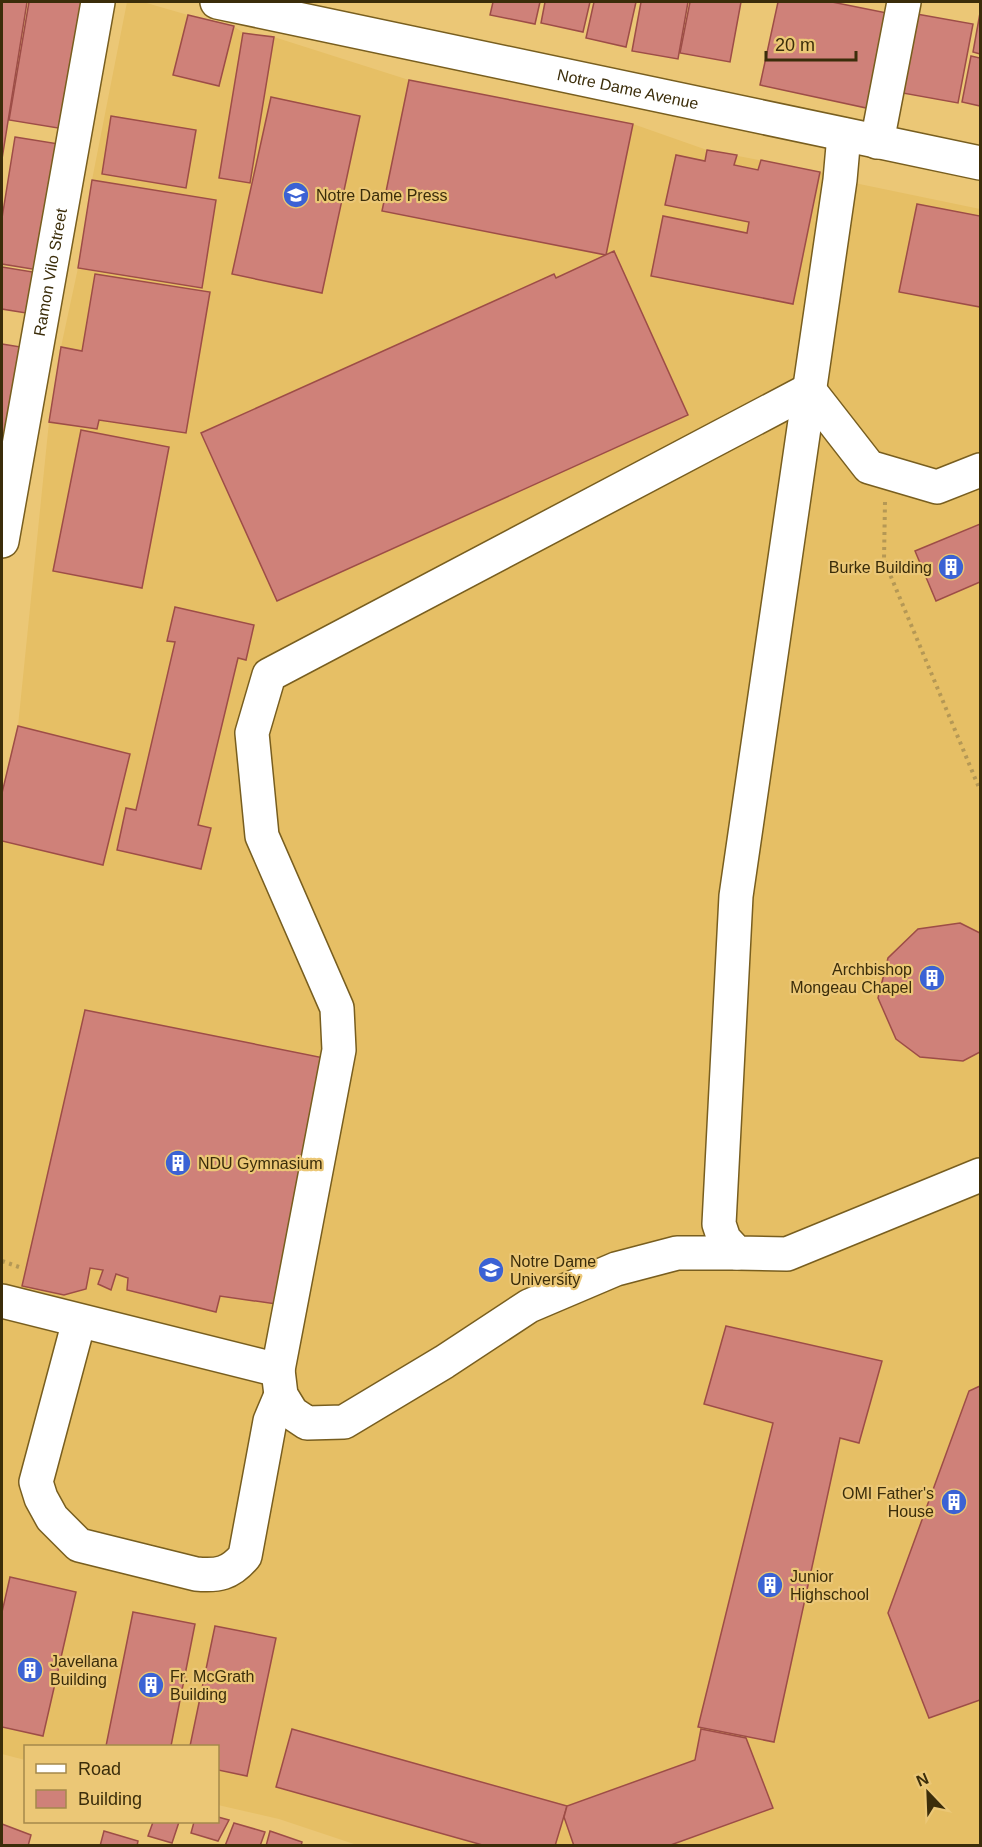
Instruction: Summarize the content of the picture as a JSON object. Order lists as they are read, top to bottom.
{
  "streets": {
    "main road": ["Notre Dame Avenue", "Ramon Vilo Street"]
  },
  "places": {
    "school or university": ["Notre Dame Press", "Notre Dame University"],
    "building": [
      "Burke Building",
      "Archbishop Mongeau Chapel",
      "NDU Gymnasium",
      "OMI Father's House",
      "Junior Highschool",
      "Javellana Building",
      "Fr. McGrath Building"
    ]
  },
  "legend": ["Road", "Building"],
  "scale_bar": "20 m",
  "north": "top left"
}
